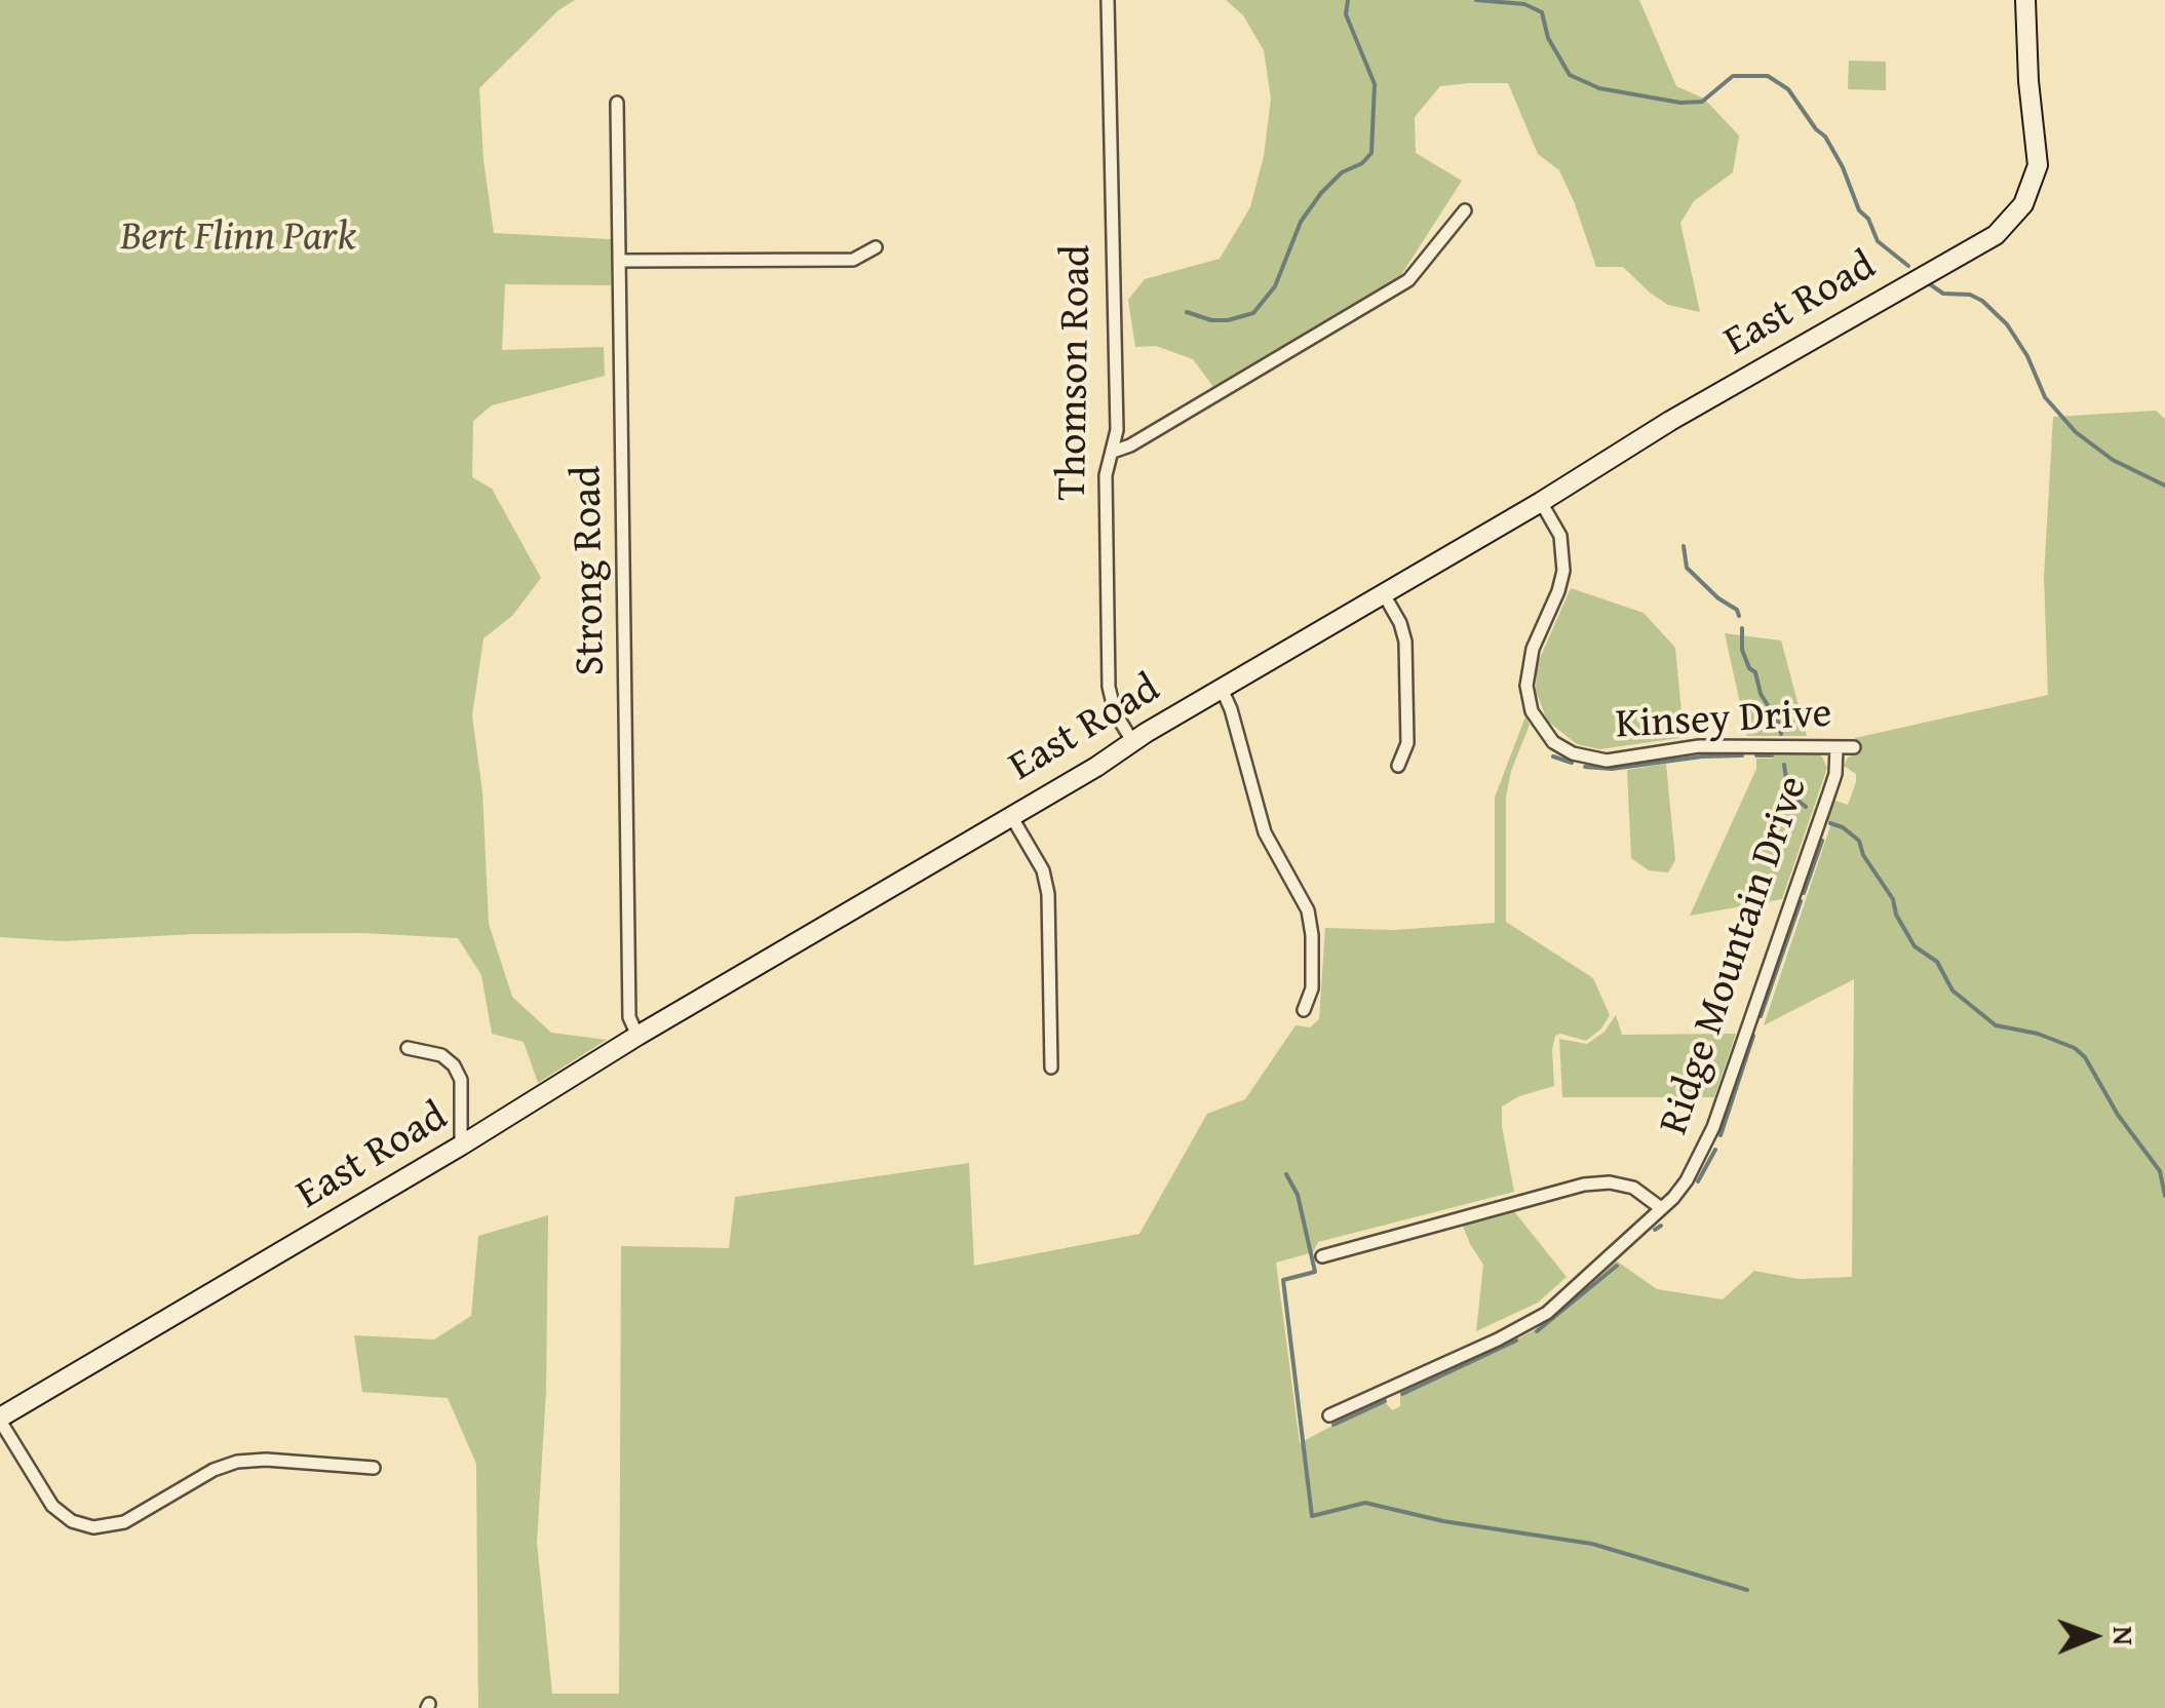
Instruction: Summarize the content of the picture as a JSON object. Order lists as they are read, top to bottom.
{
  "streets": {
    "main road": ["East Road"],
    "street": [
      "Thomson Road",
      "Strong Road",
      "Kinsey Drive",
      "Ridge Mountain Drive"
    ]
  },
  "crossings": [
    ["East Road", "Thomson Road"],
    ["East Road", "Strong Road"],
    ["East Road", "Kinsey Drive"],
    ["Kinsey Drive", "Ridge Mountain Drive"]
  ],
  "parks": ["Bert Flinn Park"],
  "north": "right"
}
